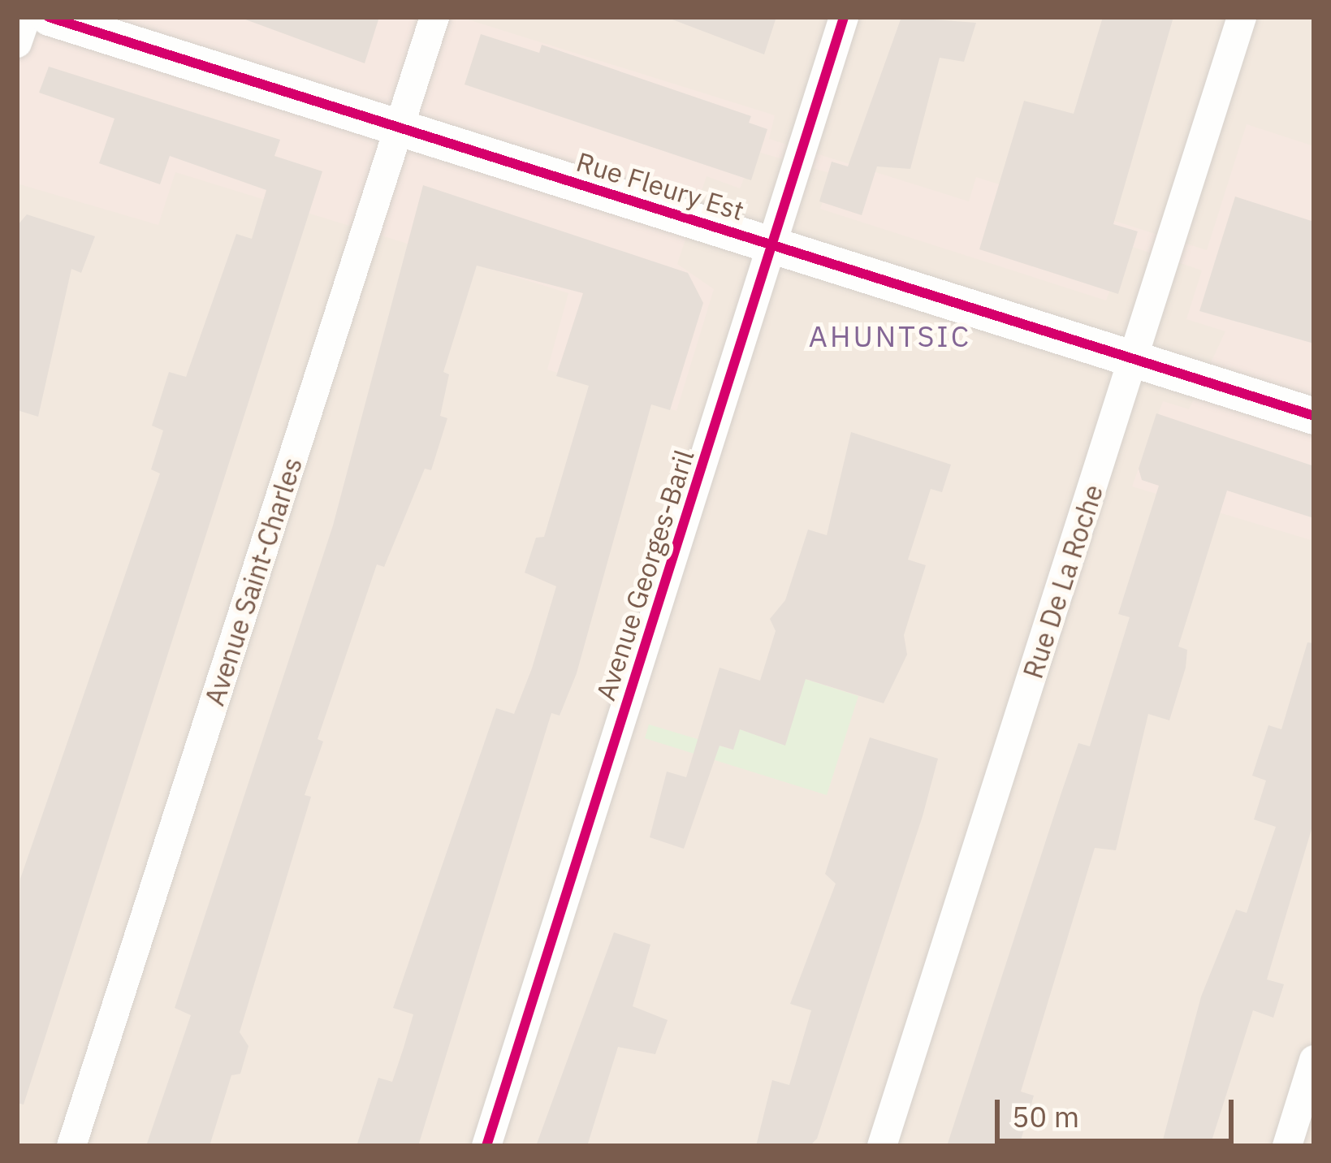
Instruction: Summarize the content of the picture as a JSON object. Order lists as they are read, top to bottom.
{
  "streets": {
    "street": [
      "Rue Fleury Est",
      "Avenue Georges-Baril",
      "Avenue Saint-Charles",
      "Rue De La Roche"
    ]
  },
  "crossings": [
    ["Rue Fleury Est", "Avenue Georges-Baril"],
    ["Rue Fleury Est", "Avenue Saint-Charles"],
    ["Rue Fleury Est", "Rue De La Roche"]
  ],
  "districts": ["AHUNTSIC"],
  "scale_bar": "50 m"
}
